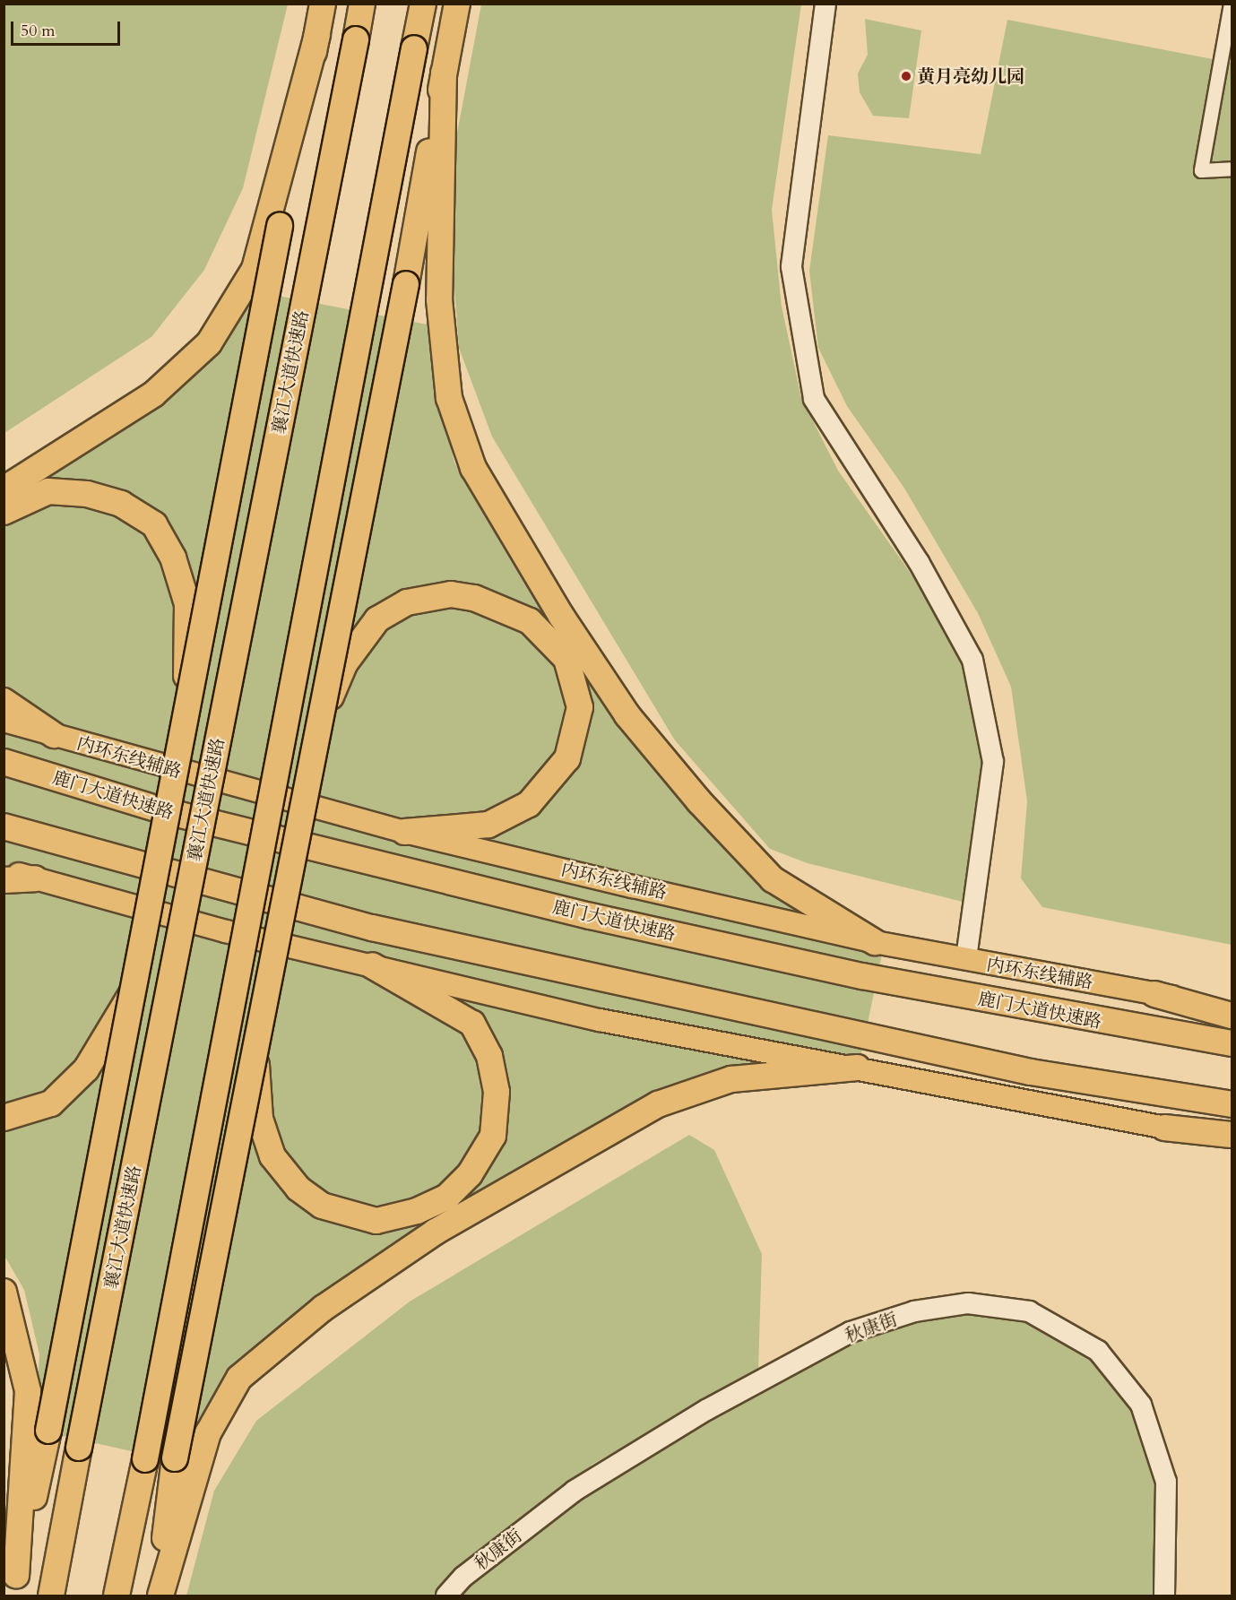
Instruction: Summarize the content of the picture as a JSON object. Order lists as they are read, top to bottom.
{
  "streets": {
    "highway": ["襄江大道快速路", "鹿门大道快速路"],
    "main road": ["内环东线辅路"],
    "street": ["秋康街"]
  },
  "places": ["黄月亮幼儿园"],
  "scale_bar": "50 m"
}
